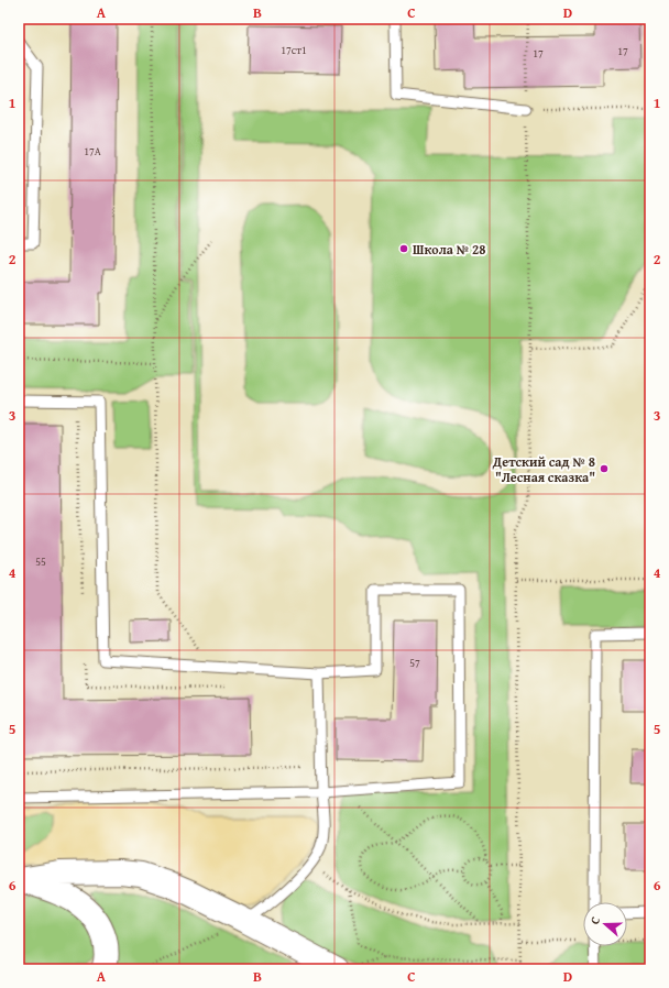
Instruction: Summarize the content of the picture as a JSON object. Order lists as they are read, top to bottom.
{
  "places": ["Школа № 28", "Детский сад № 8 \"Лесная сказка\""],
  "house_numbers": [
    "17ст1",
    "17",
    "17",
    "17А",
    "55",
    "57"
  ],
  "north": "left",
  "grid": {
    "columns": [
      "A",
      "B",
      "C",
      "D"
    ],
    "rows": [
      "1",
      "2",
      "3",
      "4",
      "5",
      "6"
    ]
  }
}
